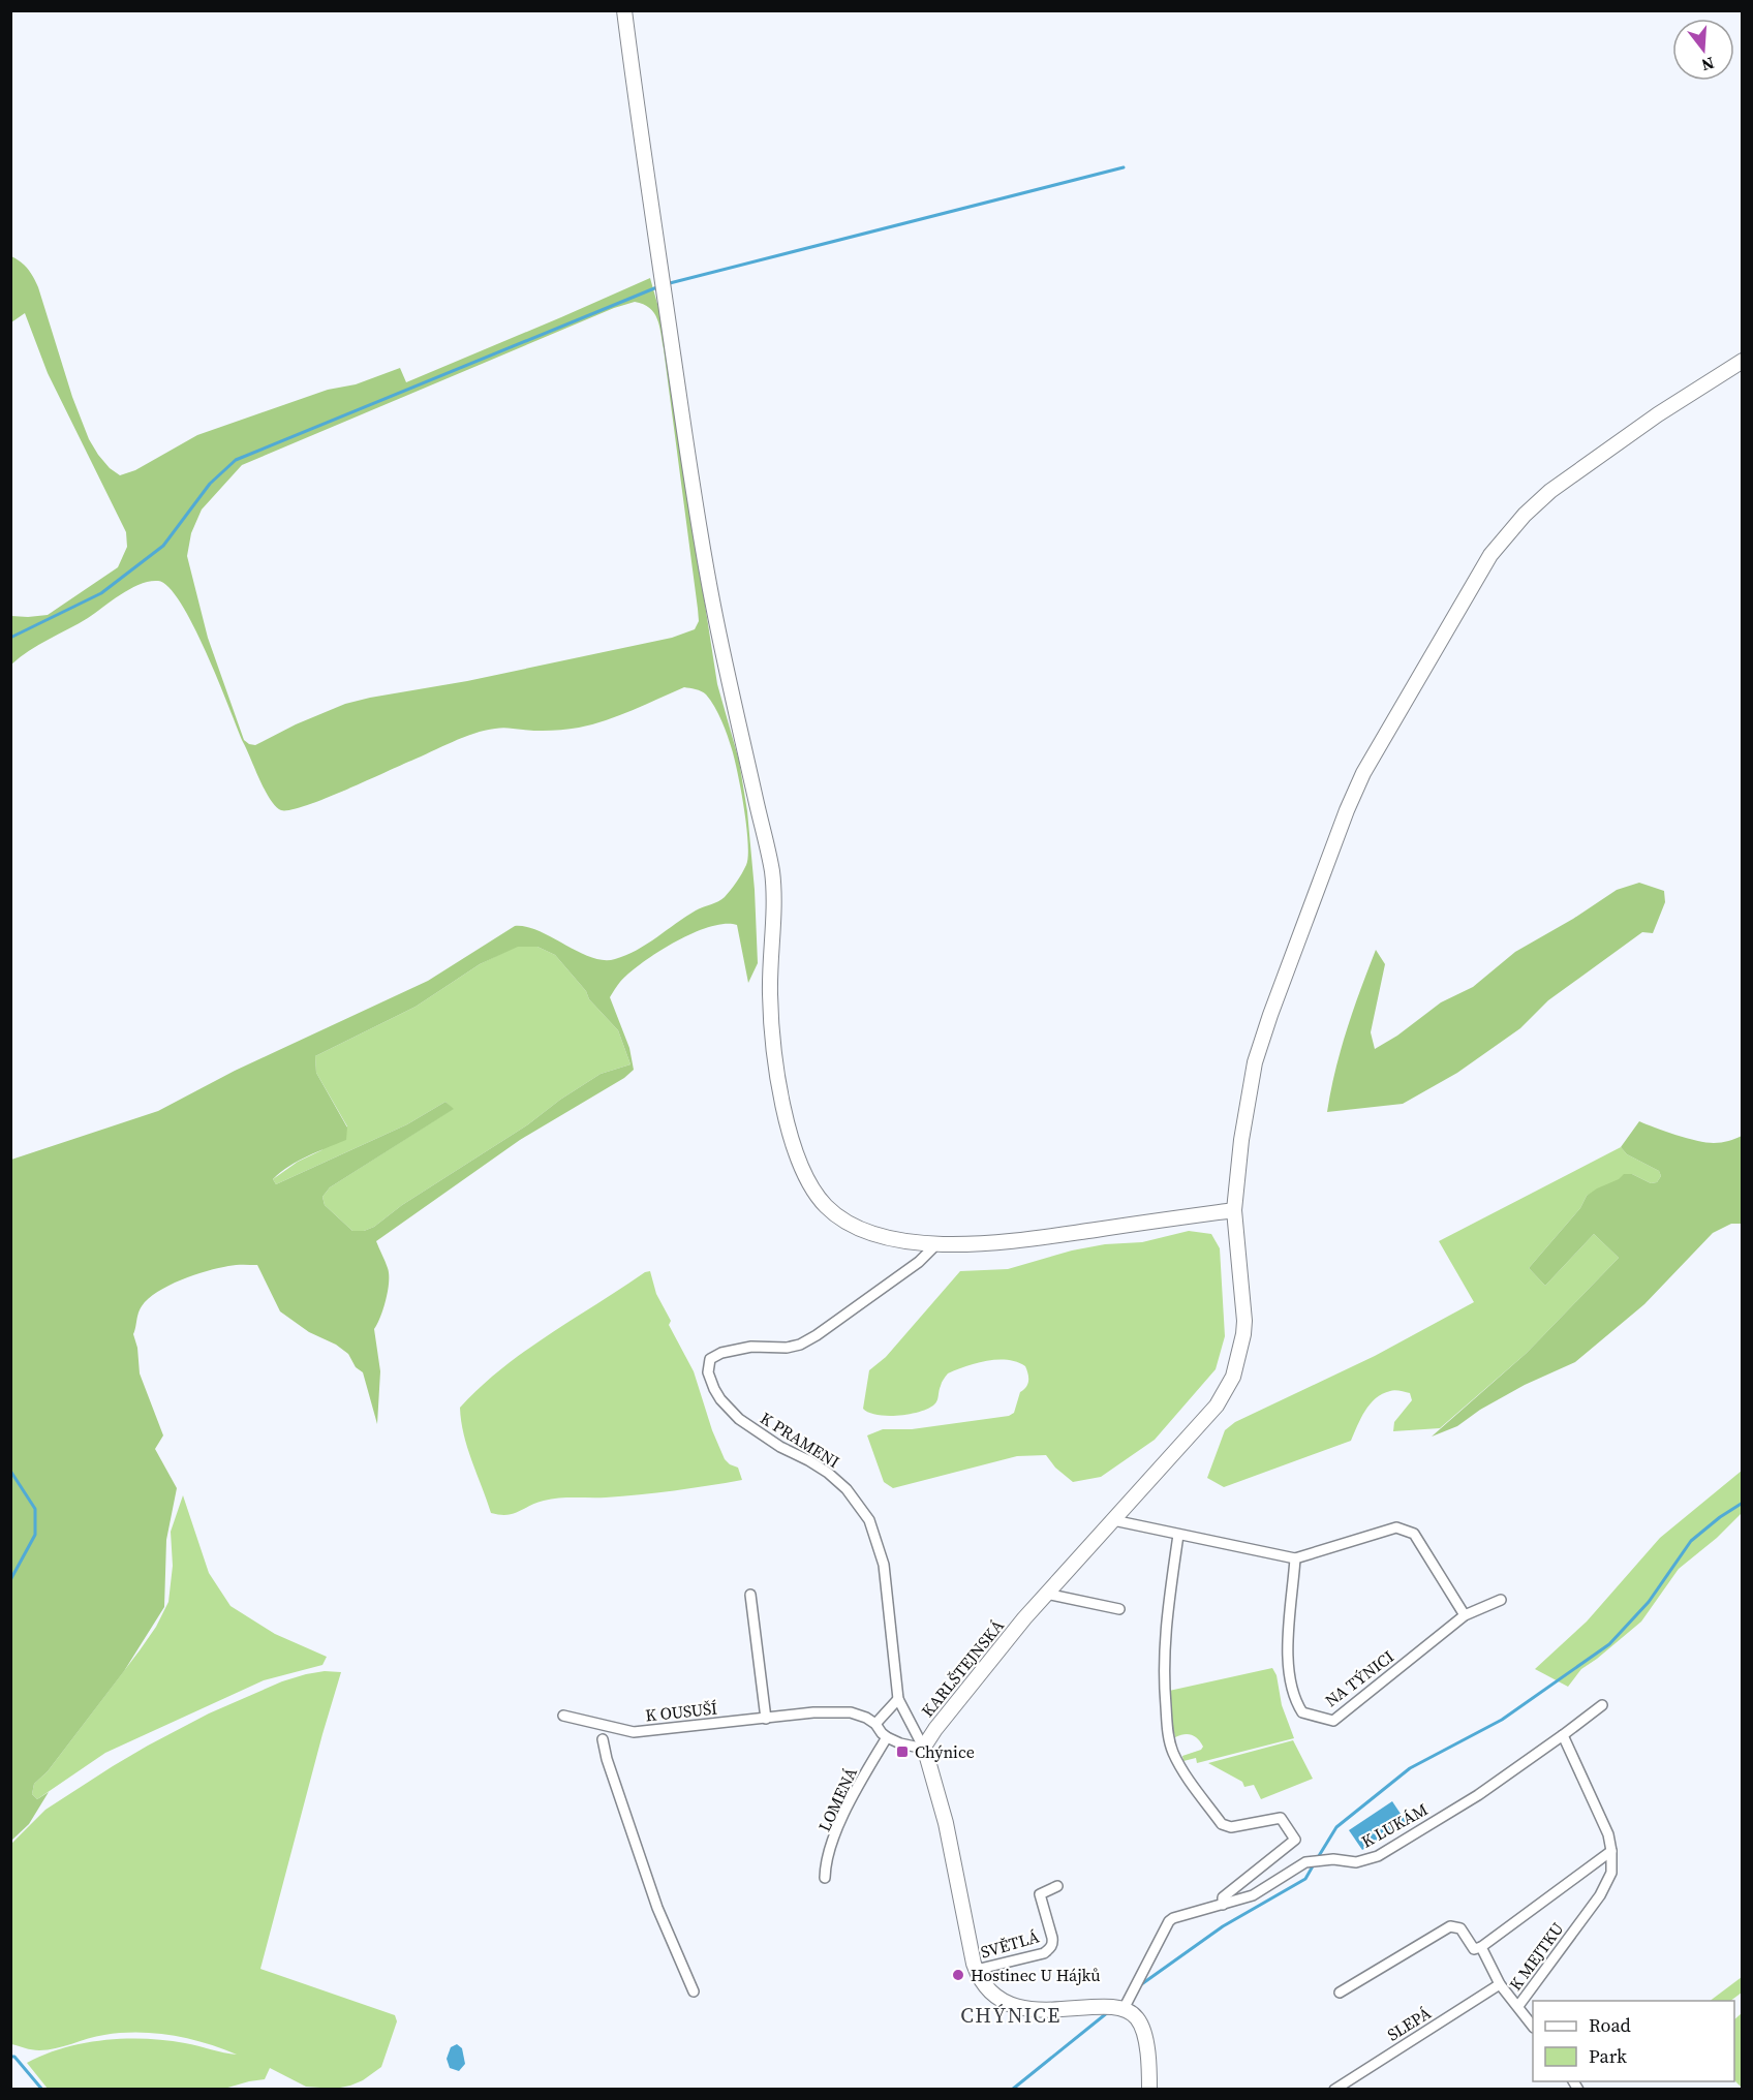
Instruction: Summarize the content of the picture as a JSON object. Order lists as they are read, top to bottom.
{
  "streets": {
    "main road": ["KARLŠTEJNSKÁ"],
    "street": [
      "K PRAMENI",
      "NA TÝNICI",
      "K OUSUŠÍ",
      "LOMENÁ",
      "K LUKÁM",
      "SVĚTLÁ",
      "K MEJTKU",
      "SLEPÁ"
    ]
  },
  "crossings": [
    ["K LUKÁM", "K MEJTKU"],
    ["K MEJTKU", "SLEPÁ"]
  ],
  "districts": ["CHÝNICE"],
  "places": {
    "transit": ["Chýnice"],
    "other": ["Hostinec U Hájků"]
  },
  "legend": ["Road", "Park"],
  "north": "bottom"
}
